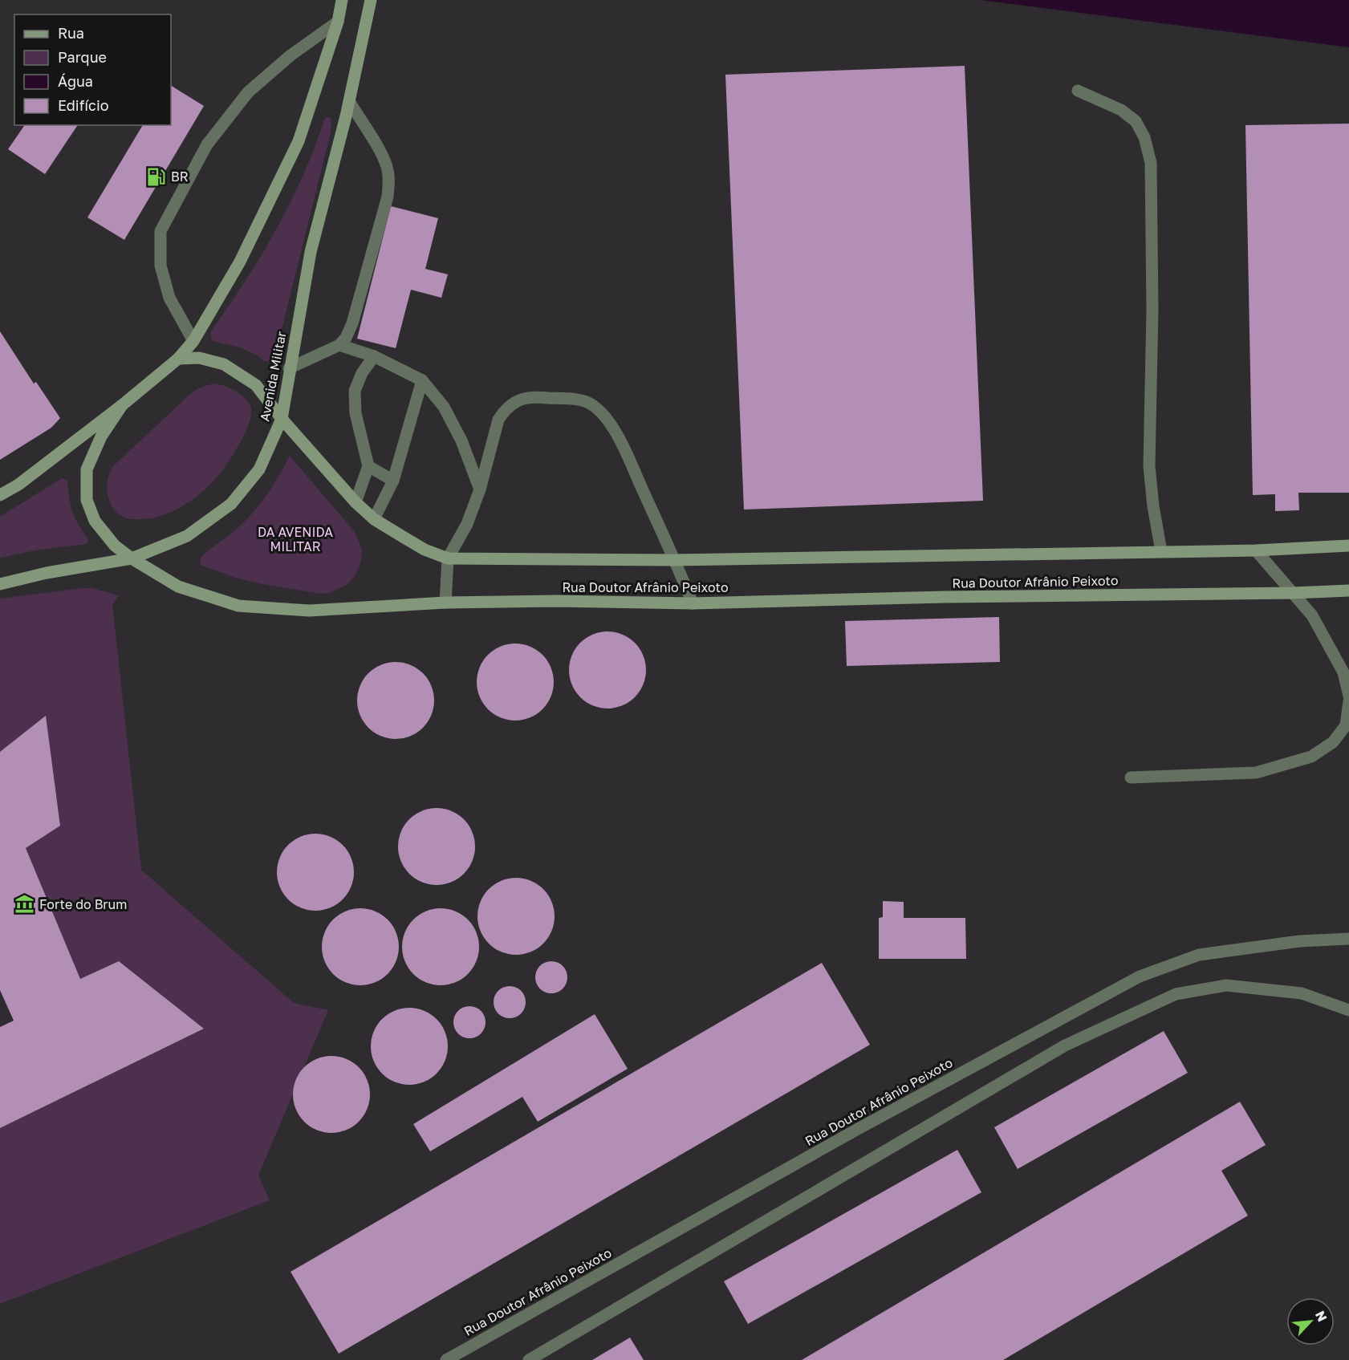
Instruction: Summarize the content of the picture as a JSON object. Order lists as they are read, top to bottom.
{
  "streets": {
    "street": ["Avenida Militar", "Rua Doutor Afrânio Peixoto"]
  },
  "crossings": [
    ["Avenida Militar", "Rua Doutor Afrânio Peixoto"]
  ],
  "parks": ["DA AVENIDA MILITAR"],
  "places": {
    "fuel station": ["BR"],
    "museum": ["Forte do Brum"]
  },
  "legend": [
    "Rua",
    "Parque",
    "Água",
    "Edifício"
  ],
  "north": "top right"
}
